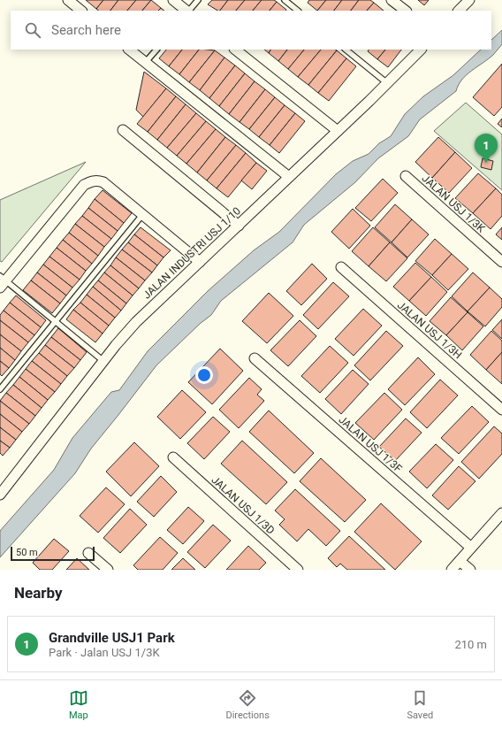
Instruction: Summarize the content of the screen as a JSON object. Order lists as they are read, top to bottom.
{
  "streets": {
    "street": [
      "JALAN USJ 1/3K",
      "JALAN INDUSTRI USJ 1/10",
      "JALAN USJ 1/3H",
      "JALAN USJ 1/3F",
      "JALAN USJ 1/3D"
    ]
  },
  "scale_bar": "50 m",
  "page": {
    "search": "Search here",
    "pins": "1",
    "scale": "50 m",
    "heading": "Nearby",
    "list": [
      {
        "mark": "1",
        "name": "Grandville USJ1 Park",
        "note": "Park · Jalan USJ 1/3K",
        "value": "210 m"
      }
    ],
    "nav": ["Map", "Directions", "Saved"]
  }
}
